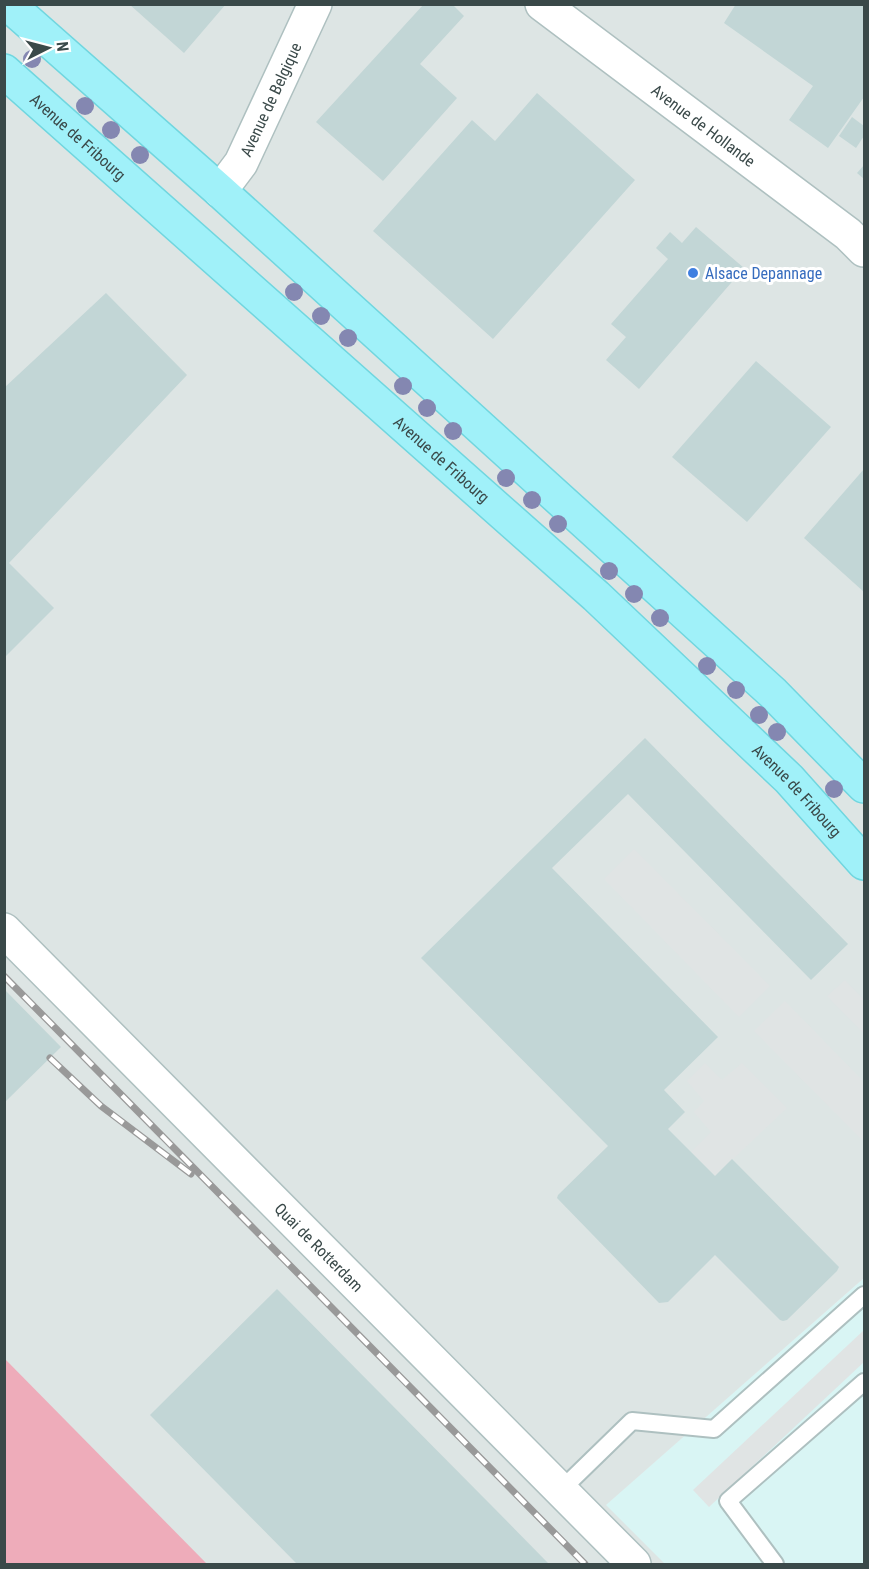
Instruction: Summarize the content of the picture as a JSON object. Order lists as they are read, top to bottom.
{
  "streets": {
    "main road": ["Avenue de Fribourg"],
    "street": ["Avenue de Belgique", "Avenue de Hollande", "Quai de Rotterdam"]
  },
  "places": ["Alsace Depannage"],
  "north": "right"
}
